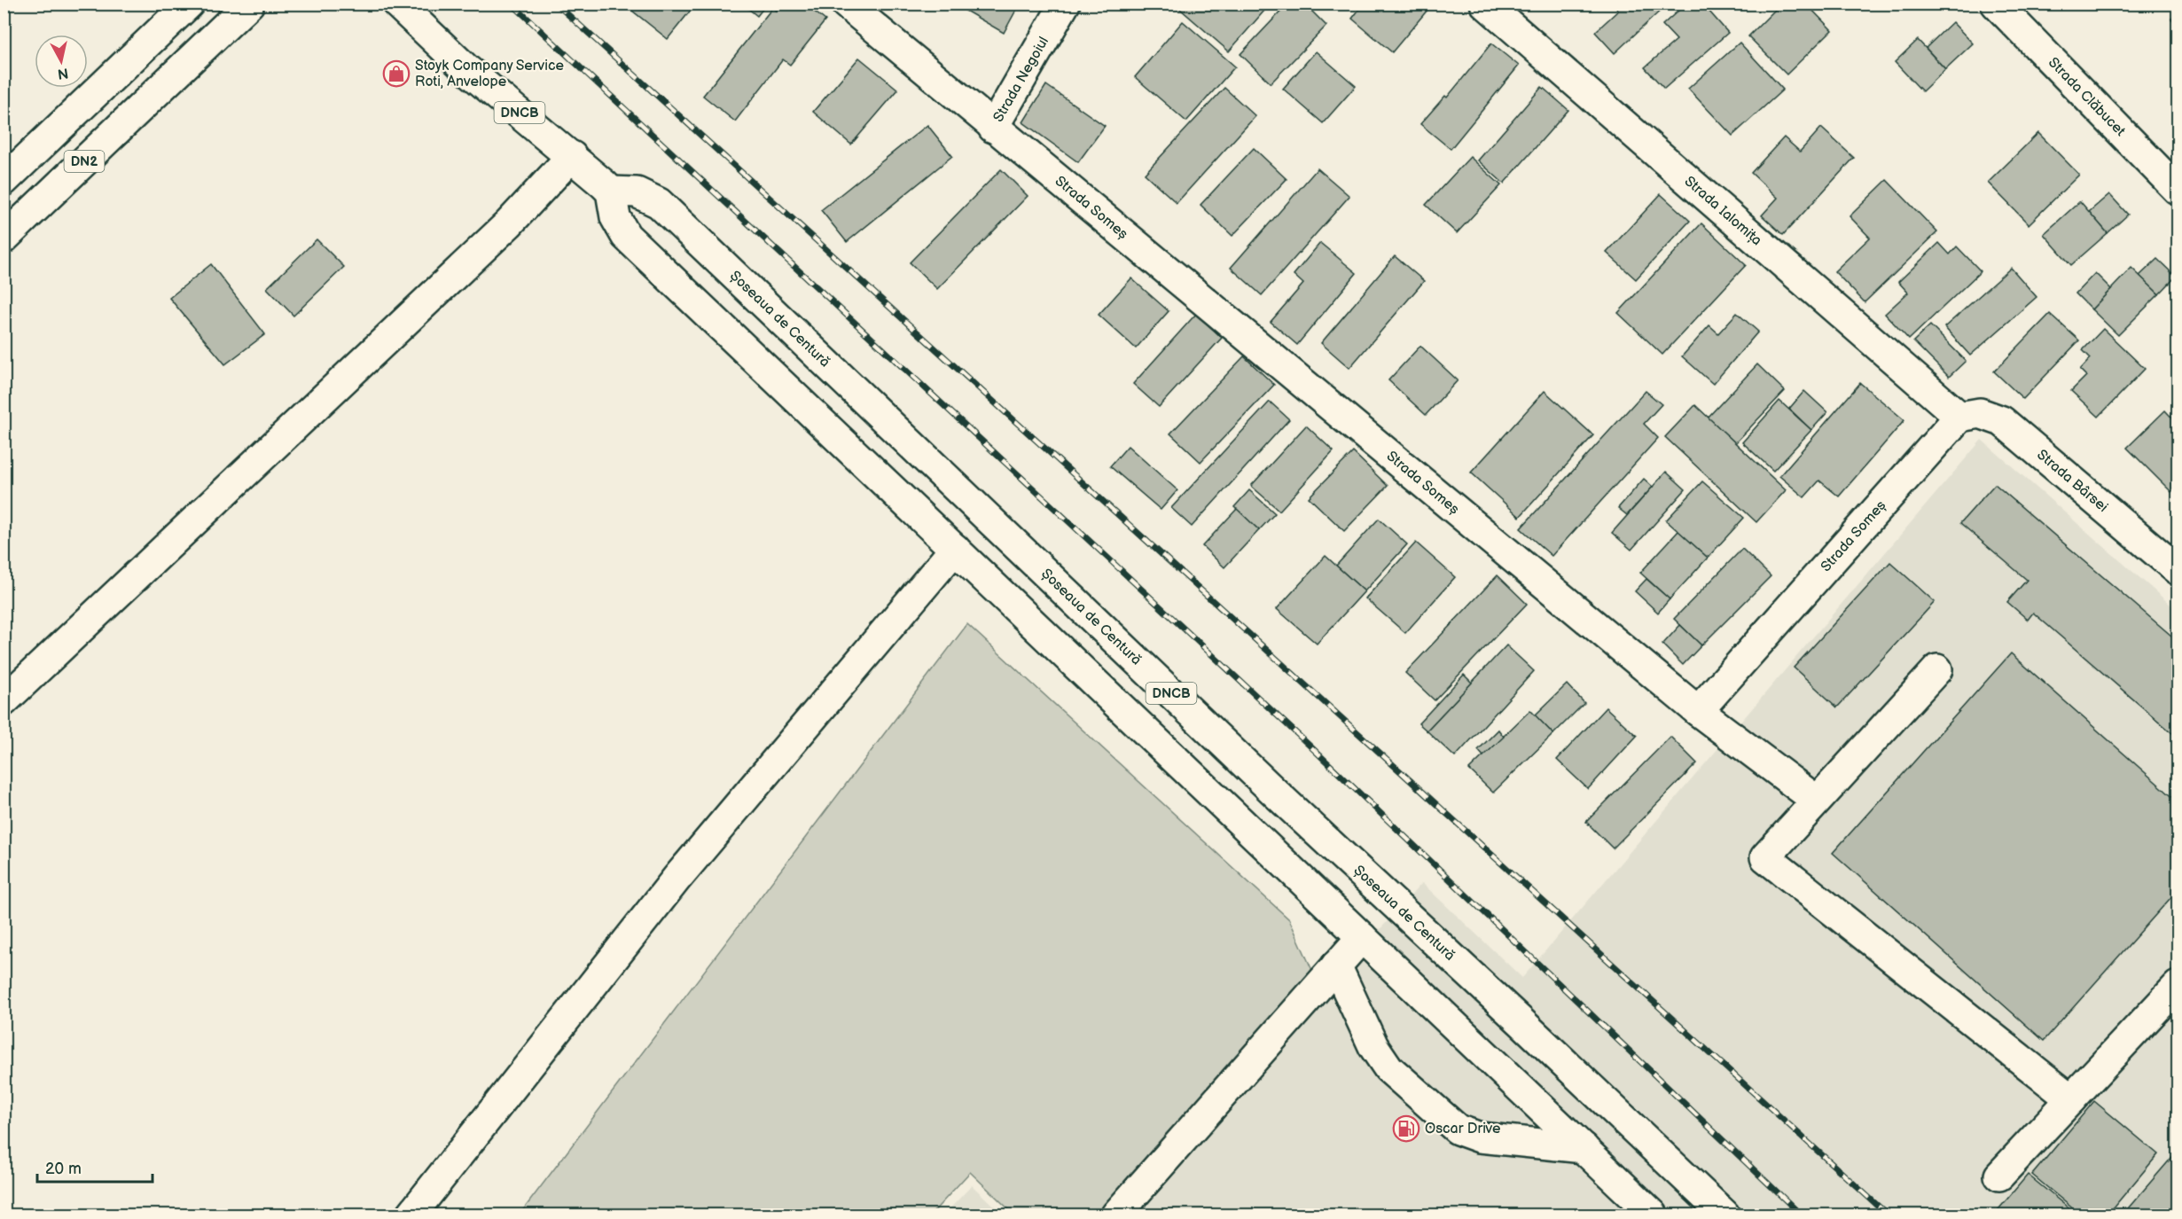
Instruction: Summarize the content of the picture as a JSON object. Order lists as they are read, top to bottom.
{
  "streets": {
    "main road": [
      "Strada Negoiul",
      "Strada Clăbucet",
      "DNCB",
      "DN2",
      "Strada Someș",
      "Strada Ialomița",
      "Șoseaua de Centură",
      "Strada Bârsei"
    ]
  },
  "crossings": [
    ["Strada Negoiul", "Strada Someș"],
    ["DNCB", "Șoseaua de Centură"],
    ["Strada Someș", "Strada Ialomița"],
    ["Strada Someș", "Strada Bârsei"],
    ["Strada Ialomița", "Strada Bârsei"]
  ],
  "places": {
    "shop": ["Stoyk Company Service Roti, Anvelope"],
    "fuel station": ["Oscar Drive"]
  },
  "scale_bar": "20 m",
  "north": "bottom"
}
